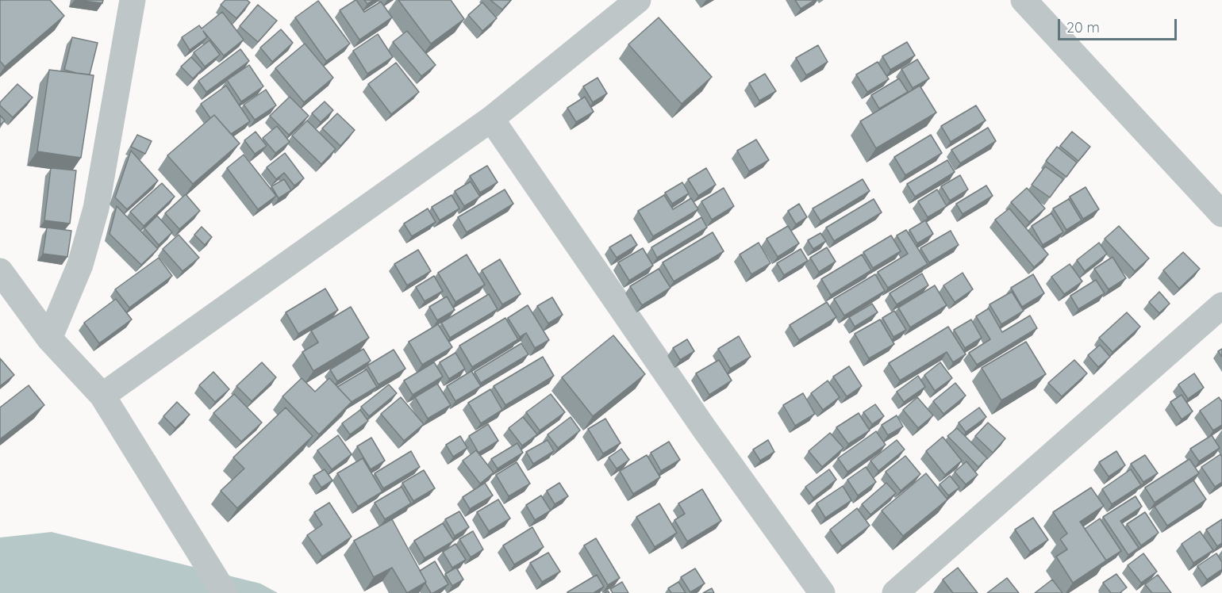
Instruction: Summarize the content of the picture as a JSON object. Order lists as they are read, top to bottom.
{
  "scale_bar": "20 m"
}
